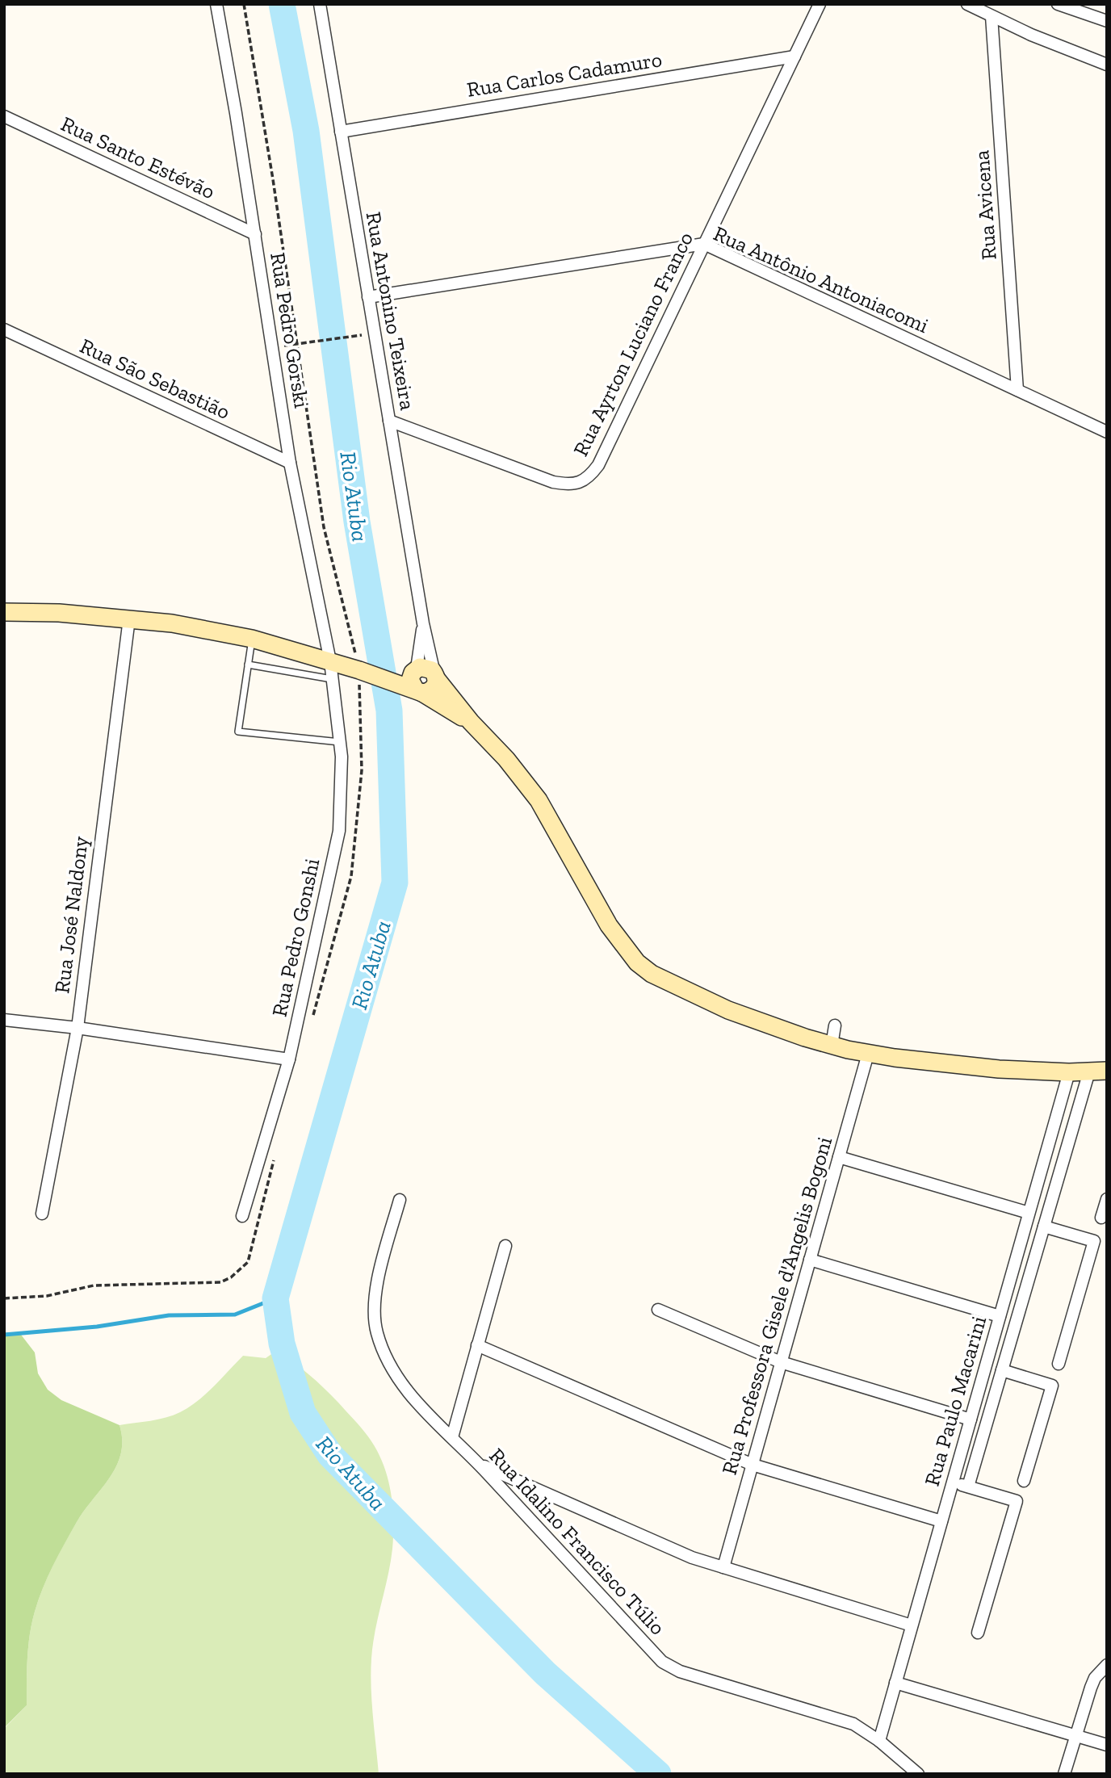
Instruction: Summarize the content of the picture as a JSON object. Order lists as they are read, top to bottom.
{
  "streets": {
    "street": [
      "Rua Carlos Cadamuro",
      "Rua Santo Estévão",
      "Rua Avicena",
      "Rua Antônio Antoniacomi",
      "Rua Antonino Teixeira",
      "Rua Pedro Gorski",
      "Rua Ayrton Luciano Franco",
      "Rua São Sebastião",
      "Rua José Naldony",
      "Rua Pedro Gonshi",
      "Rua Professora Gisele d'Angelis Bogoni",
      "Rua Paulo Macarini",
      "Rua Idalino Francisco Túlio"
    ]
  },
  "crossings": [
    ["Rua Carlos Cadamuro", "Rua Antonino Teixeira"],
    ["Rua Carlos Cadamuro", "Rua Ayrton Luciano Franco"],
    ["Rua Santo Estévão", "Rua Pedro Gorski"],
    ["Rua Avicena", "Rua Antônio Antoniacomi"],
    ["Rua Antônio Antoniacomi", "Rua Antonino Teixeira"],
    ["Rua Antônio Antoniacomi", "Rua Ayrton Luciano Franco"],
    ["Rua Antonino Teixeira", "Rua Ayrton Luciano Franco"],
    ["Rua Pedro Gorski", "Rua São Sebastião"],
    ["Rua Pedro Gorski", "Rua Pedro Gonshi"],
    ["Rua Paulo Macarini", "Rua Idalino Francisco Túlio"]
  ],
  "water": ["Rio Atuba"]
}
